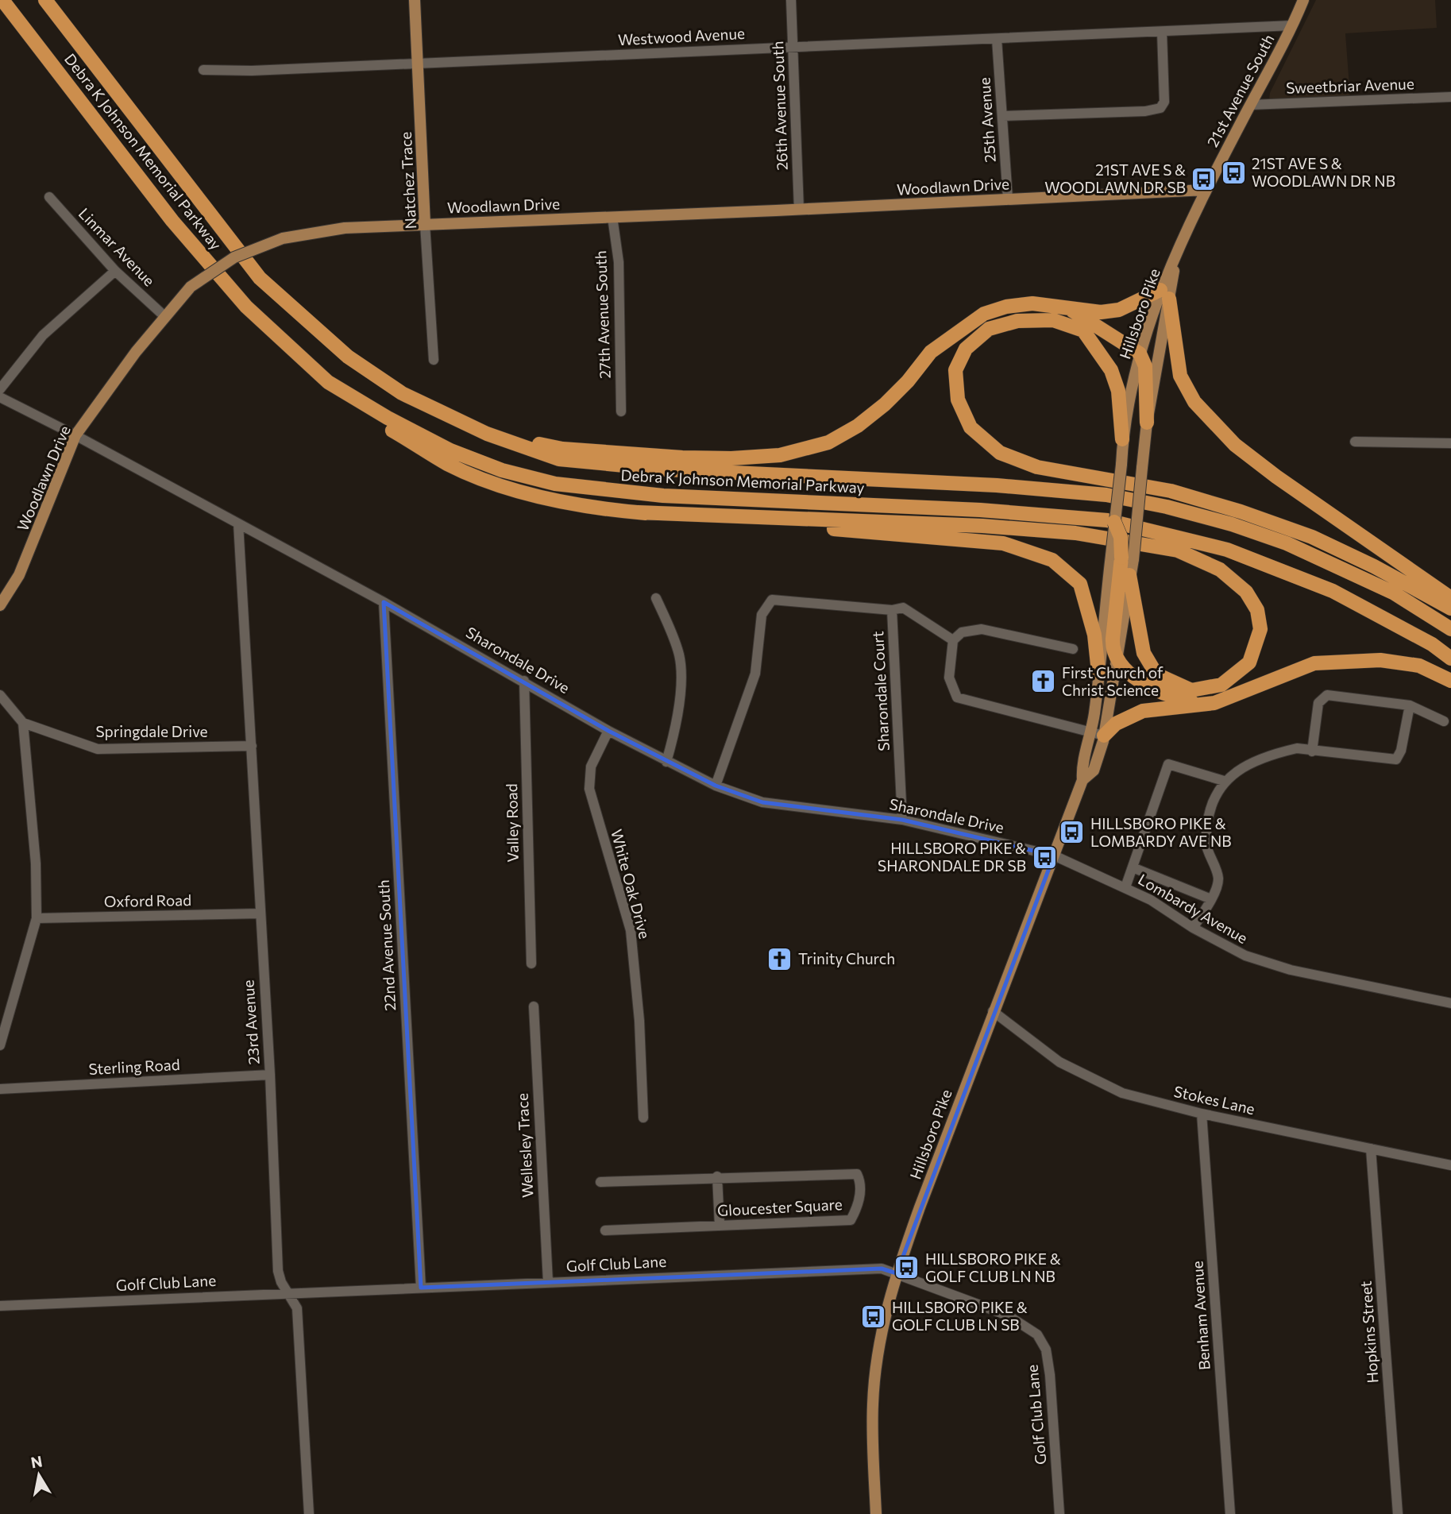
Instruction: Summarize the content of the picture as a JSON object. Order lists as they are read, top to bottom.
{
  "streets": {
    "highway": ["Debra K Johnson Memorial Parkway"],
    "main road": [
      "21st Avenue South",
      "Natchez Trace",
      "Woodlawn Drive",
      "Hillsboro Pike"
    ],
    "street": [
      "Westwood Avenue",
      "Sweetbriar Avenue",
      "26th Avenue South",
      "25th Avenue",
      "Linmar Avenue",
      "27th Avenue South",
      "Sharondale Drive",
      "Sharondale Court",
      "Springdale Drive",
      "Valley Road",
      "White Oak Drive",
      "Oxford Road",
      "Lombardy Avenue",
      "22nd Avenue South",
      "23rd Avenue",
      "Sterling Road",
      "Stokes Lane",
      "Wellesley Trace",
      "Gloucester Square",
      "Golf Club Lane",
      "Benham Avenue",
      "Hopkins Street"
    ]
  },
  "crossings": [
    ["Westwood Avenue", "21st Avenue South"],
    ["Westwood Avenue", "26th Avenue South"],
    ["Westwood Avenue", "25th Avenue"],
    ["Westwood Avenue", "Natchez Trace"],
    ["Sweetbriar Avenue", "21st Avenue South"],
    ["21st Avenue South", "Woodlawn Drive"],
    ["21st Avenue South", "Hillsboro Pike"],
    ["26th Avenue South", "Woodlawn Drive"],
    ["25th Avenue", "Woodlawn Drive"],
    ["Natchez Trace", "Woodlawn Drive"],
    ["Woodlawn Drive", "Linmar Avenue"],
    ["Woodlawn Drive", "27th Avenue South"],
    ["Woodlawn Drive", "Sharondale Drive"],
    ["Hillsboro Pike", "Sharondale Drive"],
    ["Hillsboro Pike", "Lombardy Avenue"],
    ["Hillsboro Pike", "Stokes Lane"],
    ["Hillsboro Pike", "Golf Club Lane"],
    ["Sharondale Drive", "Sharondale Court"],
    ["Sharondale Drive", "Valley Road"],
    ["Sharondale Drive", "White Oak Drive"],
    ["Sharondale Drive", "Lombardy Avenue"],
    ["Sharondale Drive", "22nd Avenue South"],
    ["Sharondale Drive", "23rd Avenue"],
    ["Springdale Drive", "23rd Avenue"],
    ["Oxford Road", "23rd Avenue"],
    ["22nd Avenue South", "Golf Club Lane"],
    ["23rd Avenue", "Sterling Road"],
    ["23rd Avenue", "Golf Club Lane"],
    ["Stokes Lane", "Benham Avenue"],
    ["Stokes Lane", "Hopkins Street"],
    ["Wellesley Trace", "Golf Club Lane"]
  ],
  "places": {
    "bus stop": [
      "21ST AVE S & WOODLAWN DR NB",
      "21ST AVE S & WOODLAWN DR SB",
      "HILLSBORO PIKE & LOMBARDY AVE NB",
      "HILLSBORO PIKE & SHARONDALE DR SB",
      "HILLSBORO PIKE & GOLF CLUB LN NB",
      "HILLSBORO PIKE & GOLF CLUB LN SB"
    ],
    "church": ["First Church of Christ Science", "Trinity Church"]
  },
  "north": "top"
}
